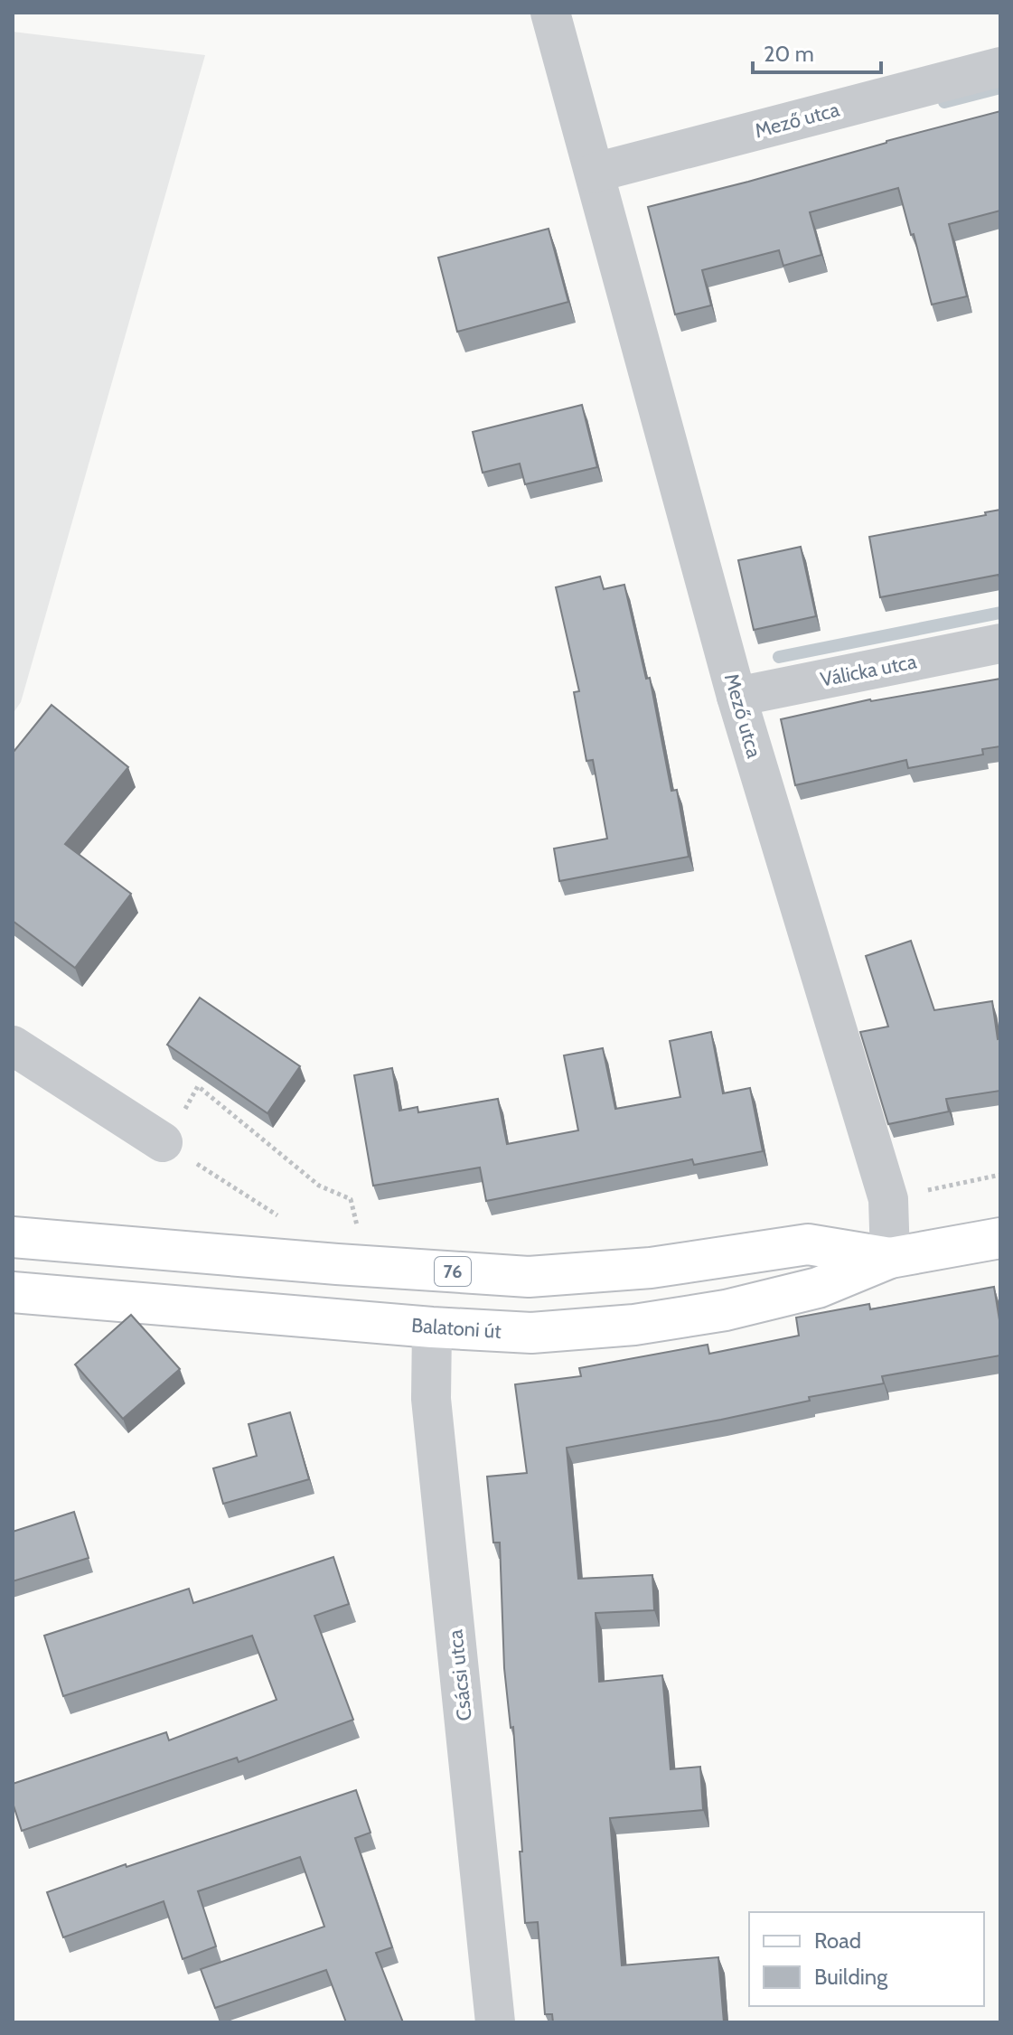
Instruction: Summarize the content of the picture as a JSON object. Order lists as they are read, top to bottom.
{
  "streets": {
    "main road": ["76", "Balatoni út"],
    "street": ["Mező utca", "Válicka utca", "Csácsi utca"]
  },
  "crossings": [
    ["Mező utca", "Válicka utca"],
    ["Mező utca", "Balatoni út"],
    ["Balatoni út", "Csácsi utca"]
  ],
  "legend": ["Road", "Building"],
  "scale_bar": "20 m"
}
